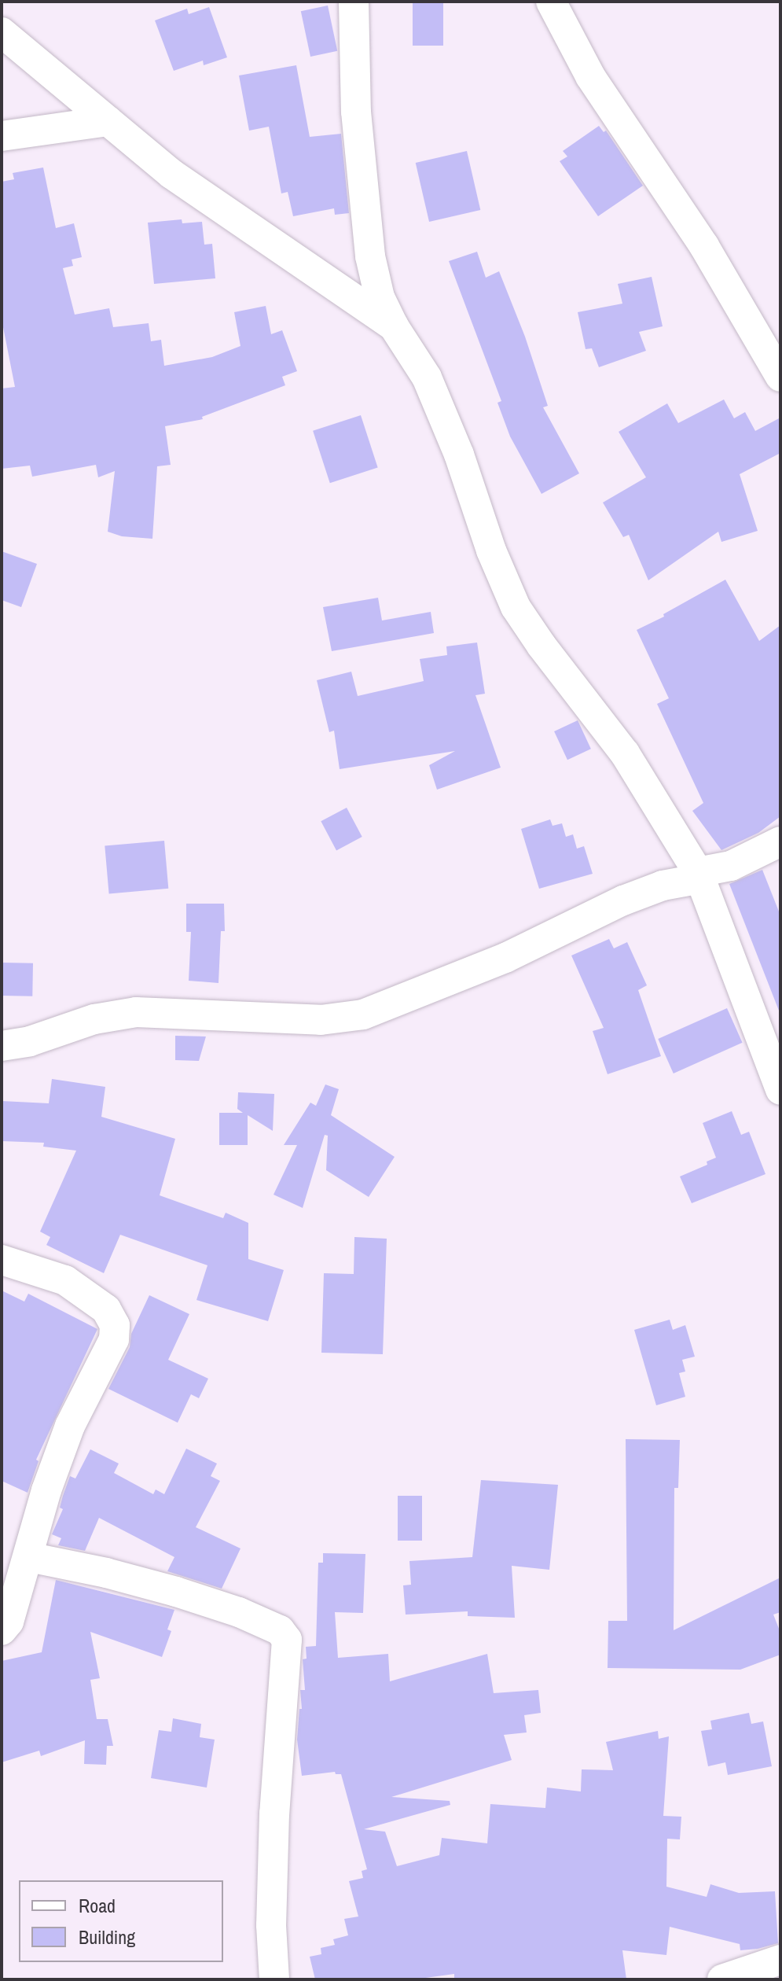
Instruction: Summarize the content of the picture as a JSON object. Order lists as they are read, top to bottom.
{
  "legend": ["Road", "Building"]
}
